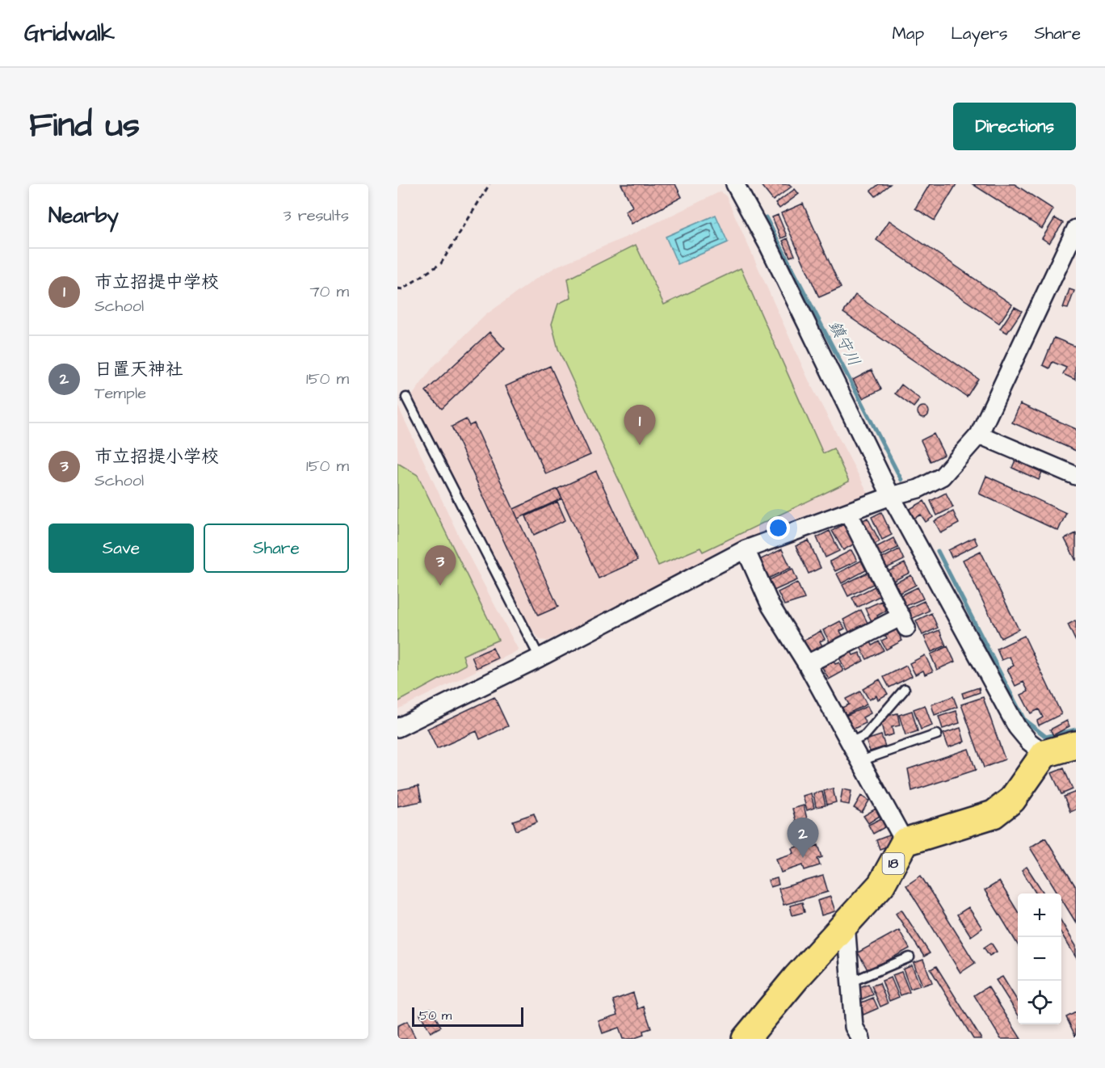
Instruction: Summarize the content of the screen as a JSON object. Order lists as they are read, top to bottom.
{
  "streets": {
    "main road": ["18"]
  },
  "water": ["鎮守川"],
  "scale_bar": "50 m",
  "page": {
    "header": "Gridwalk",
    "nav": ["Map", "Layers", "Share"],
    "title": "Find us",
    "buttons": [
      "Directions",
      ["Save", "Share"]
    ],
    "heading": ["Nearby", "3 results"],
    "list": [
      {
        "mark": "1",
        "name": "市立招提中学校",
        "note": "School",
        "value": "70 m"
      },
      {
        "mark": "2",
        "name": "日置天神社",
        "note": "Temple",
        "value": "150 m"
      },
      {
        "mark": "3",
        "name": "市立招提小学校",
        "note": "School",
        "value": "150 m"
      }
    ],
    "pins": ["1", "3", "2"],
    "map_buttons": ["+", "−"],
    "scale": "50 m"
  }
}
